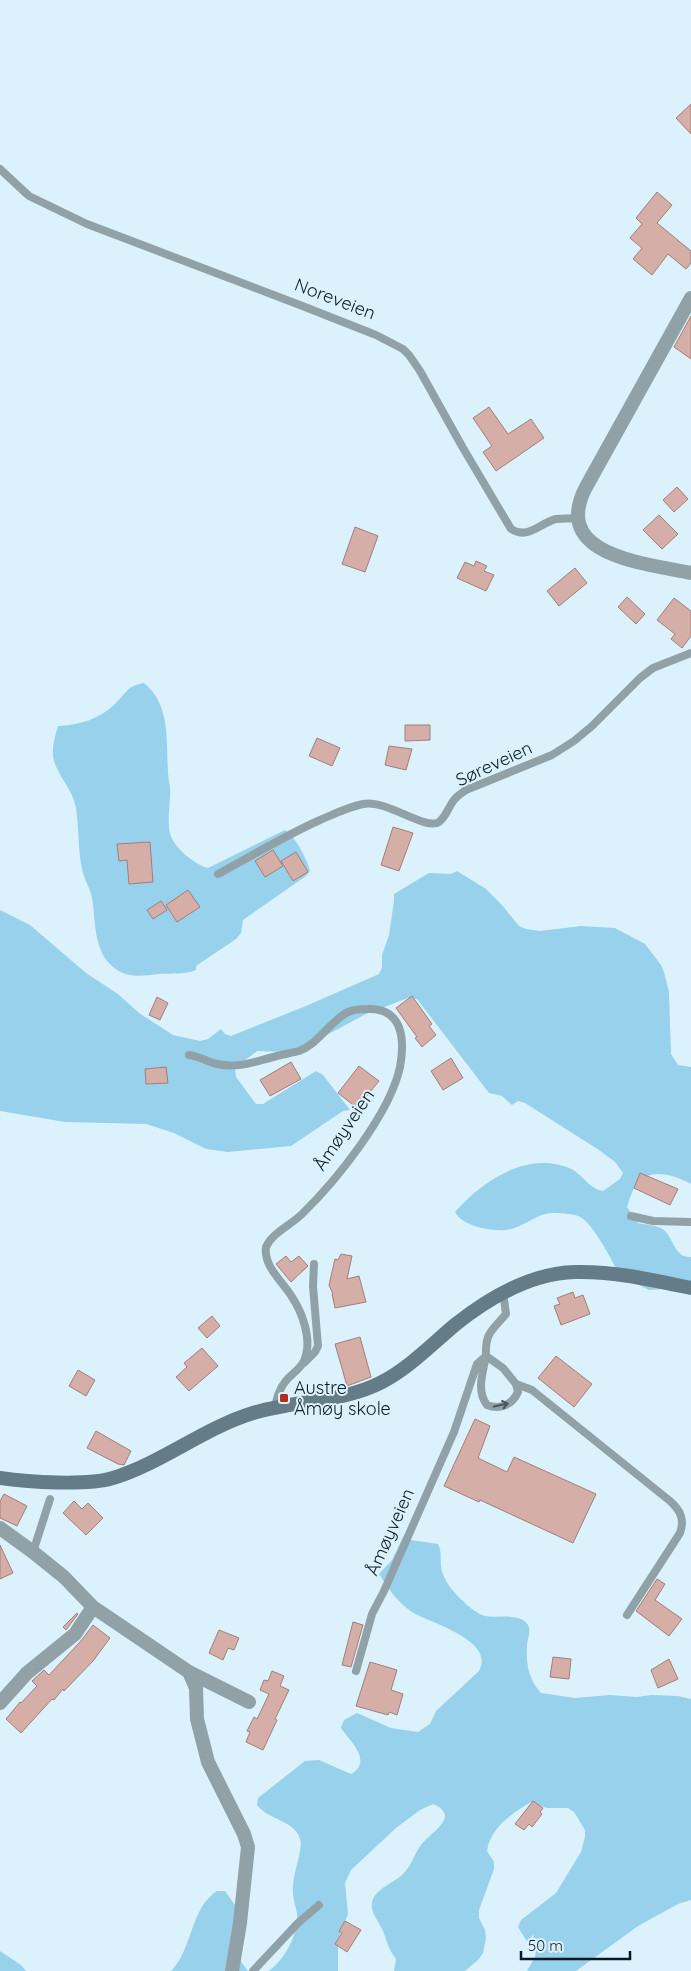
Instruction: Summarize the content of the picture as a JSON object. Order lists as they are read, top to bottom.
{
  "streets": {
    "lane": ["Noreveien", "Søreveien", "Åmøyveien"]
  },
  "places": {
    "transit": ["Austre Åmøy skole"]
  },
  "scale_bar": "50 m"
}
